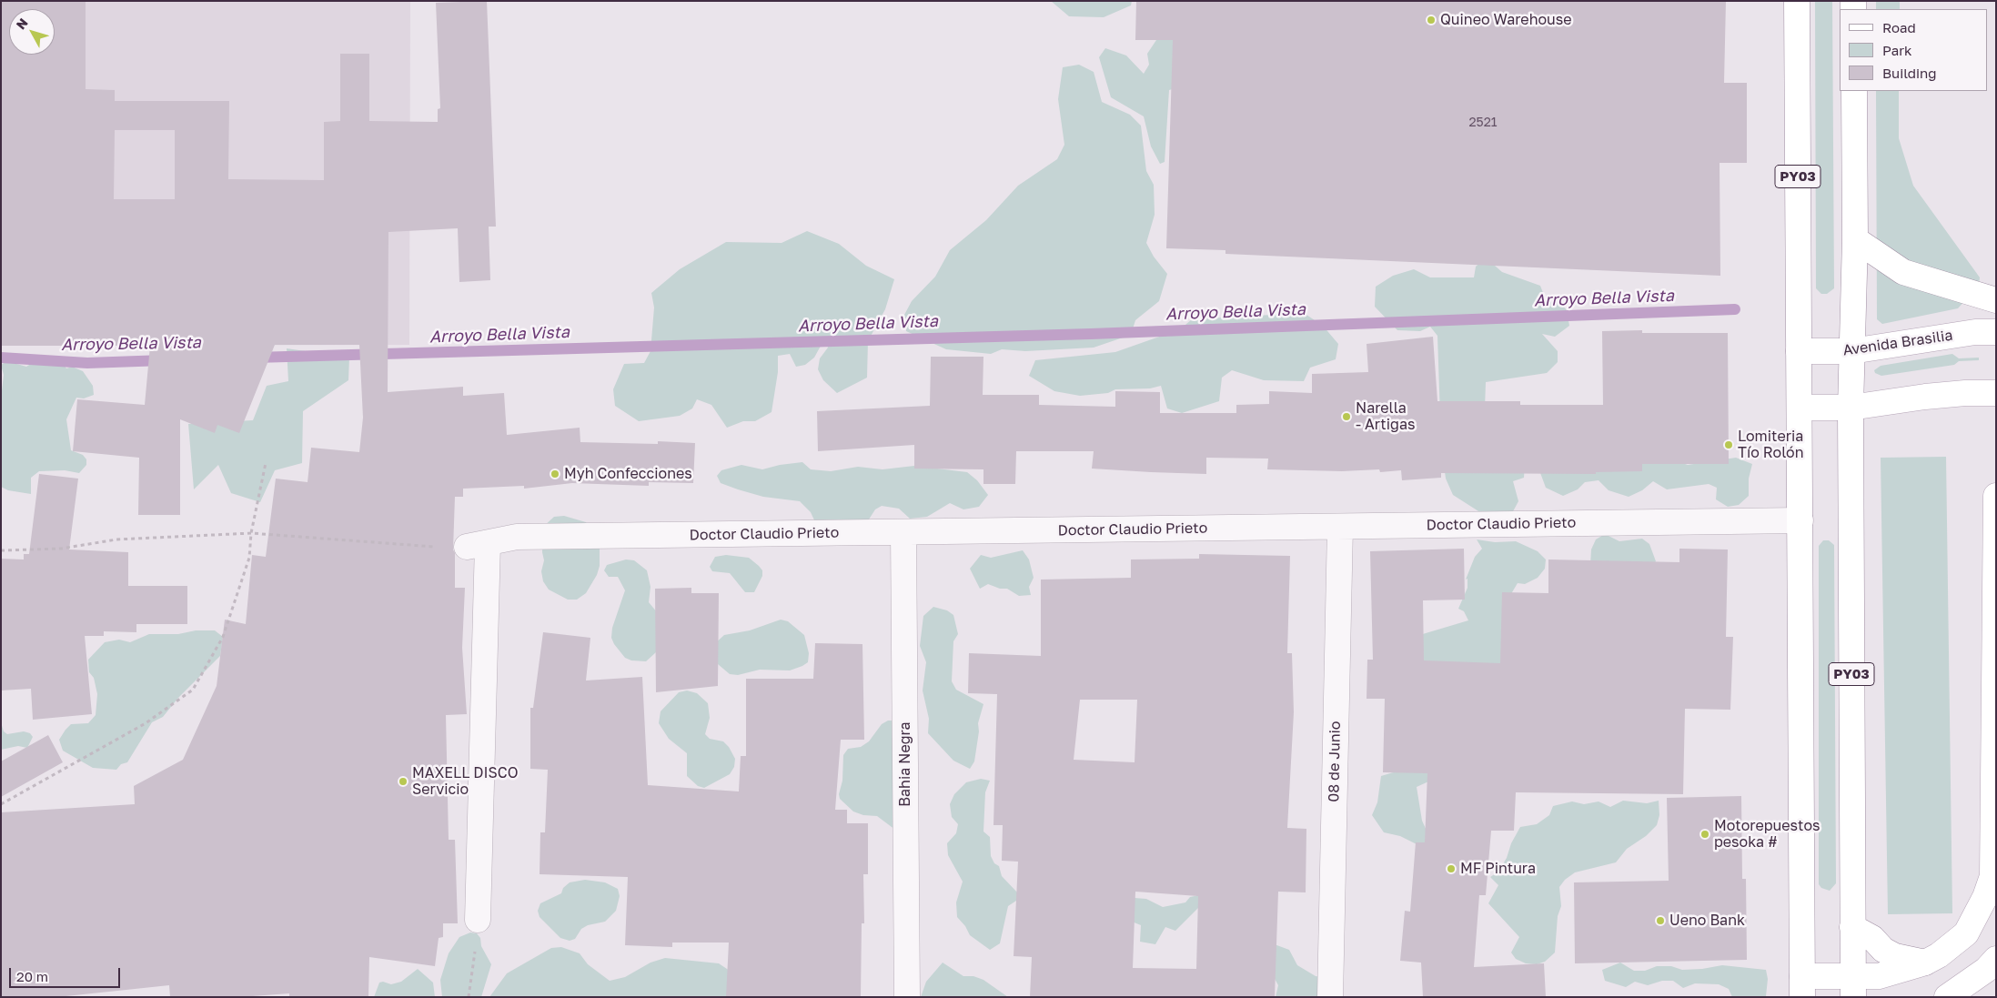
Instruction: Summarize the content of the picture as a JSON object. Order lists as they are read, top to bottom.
{
  "streets": {
    "main road": ["PY03", "Avenida Brasilia"],
    "street": ["Doctor Claudio Prieto", "08 de Junio", "Bahia Negra"]
  },
  "crossings": [
    ["PY03", "Avenida Brasilia"],
    ["PY03", "Doctor Claudio Prieto"],
    ["Doctor Claudio Prieto", "08 de Junio"],
    ["Doctor Claudio Prieto", "Bahia Negra"]
  ],
  "water": ["Arroyo Bella Vista"],
  "places": [
    "Quineo Warehouse",
    "Narella - Artigas",
    "Lomiteria Tío Rolón",
    "Myh Confecciones",
    "MAXELL DISCO Servicio",
    "Motorepuestos pesoka #",
    "MF Pintura",
    "Ueno Bank"
  ],
  "house_numbers": ["2521"],
  "legend": ["Road", "Park", "Building"],
  "scale_bar": "20 m",
  "north": "top left"
}
